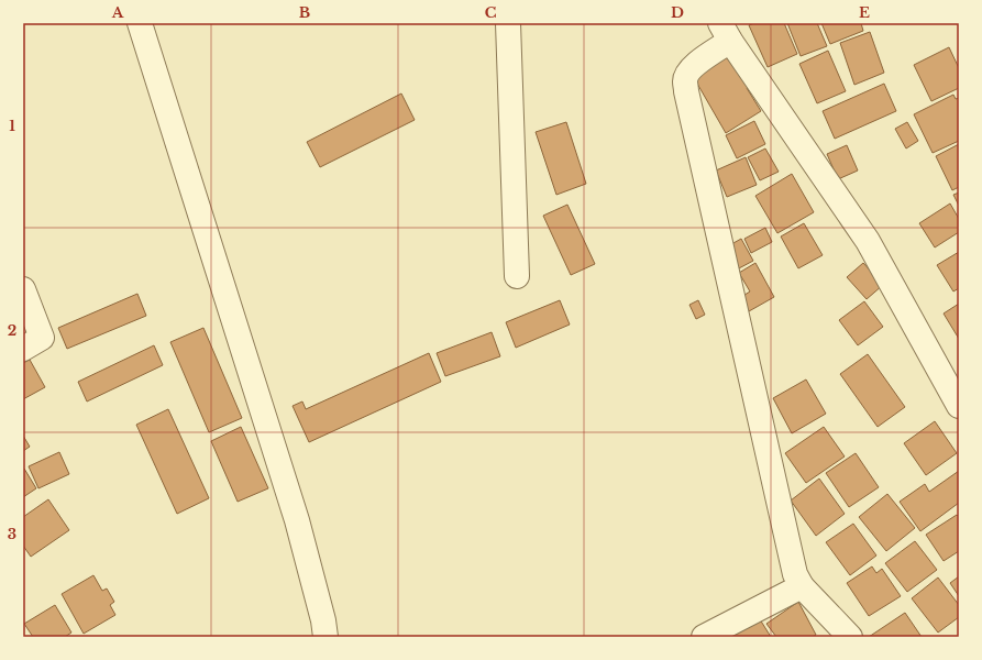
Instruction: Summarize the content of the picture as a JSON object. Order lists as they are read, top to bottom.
{
  "grid": {
    "columns": [
      "A",
      "B",
      "C",
      "D",
      "E"
    ],
    "rows": ["1", "2", "3"]
  }
}
